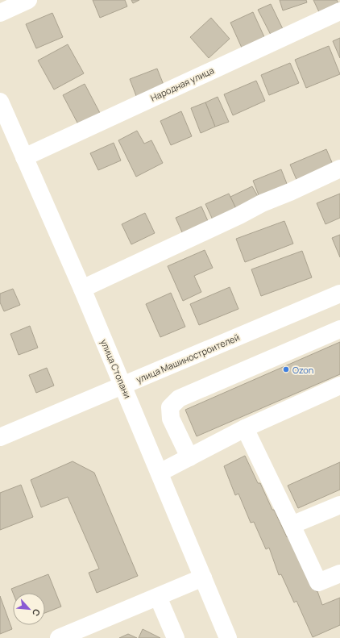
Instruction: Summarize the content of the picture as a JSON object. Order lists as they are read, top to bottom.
{
  "streets": {
    "street": ["Народная улица", "улица Машиностроителей", "улица Стопани"]
  },
  "crossings": [
    ["Народная улица", "улица Стопани"],
    ["улица Машиностроителей", "улица Стопани"]
  ],
  "places": ["Ozon"],
  "north": "bottom right"
}
